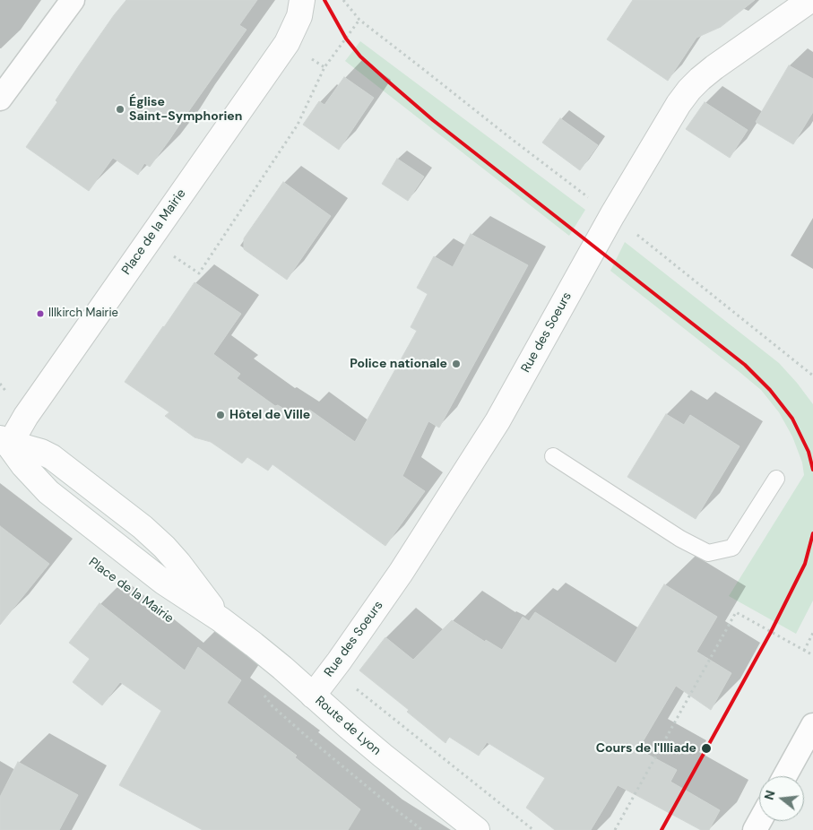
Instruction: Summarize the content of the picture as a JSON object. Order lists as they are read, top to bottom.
{
  "streets": {
    "street": ["Place de la Mairie", "Rue des Soeurs", "Route de Lyon"]
  },
  "crossings": [
    ["Place de la Mairie", "Route de Lyon"],
    ["Rue des Soeurs", "Route de Lyon"]
  ],
  "places": [
    "Église Saint-Symphorien",
    "Illkirch Mairie",
    "Police nationale",
    "Hôtel de Ville",
    "Cours de l'Illiade"
  ],
  "north": "left"
}
